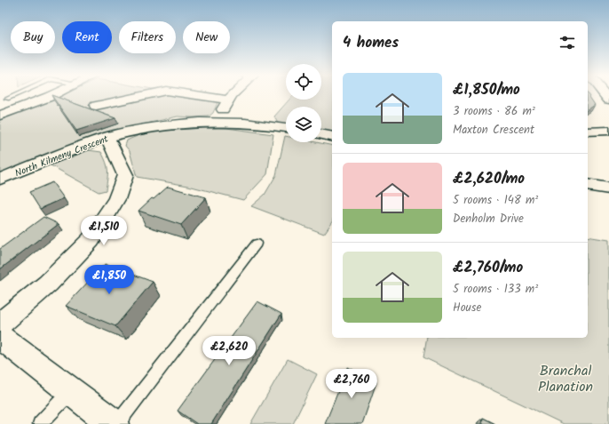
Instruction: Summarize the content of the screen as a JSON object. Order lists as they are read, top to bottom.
{
  "streets": {
    "street": ["North Kilmeny Crescent"]
  },
  "parks": ["Branchal Planation"],
  "page": {
    "chip": [
      "Buy",
      "Rent",
      "Filters",
      "New"
    ],
    "heading": "4 homes",
    "list": [
      {
        "name": "£1,850/mo",
        "note": "3 rooms · 86 m² · Maxton Crescent"
      },
      {
        "name": "£2,620/mo",
        "note": "5 rooms · 148 m² · Denholm Drive"
      },
      {
        "name": "£2,760/mo",
        "note": "5 rooms · 133 m² · House"
      }
    ],
    "price": [
      "£1,510",
      "£1,850",
      "£2,620",
      "£2,760"
    ]
  }
}
